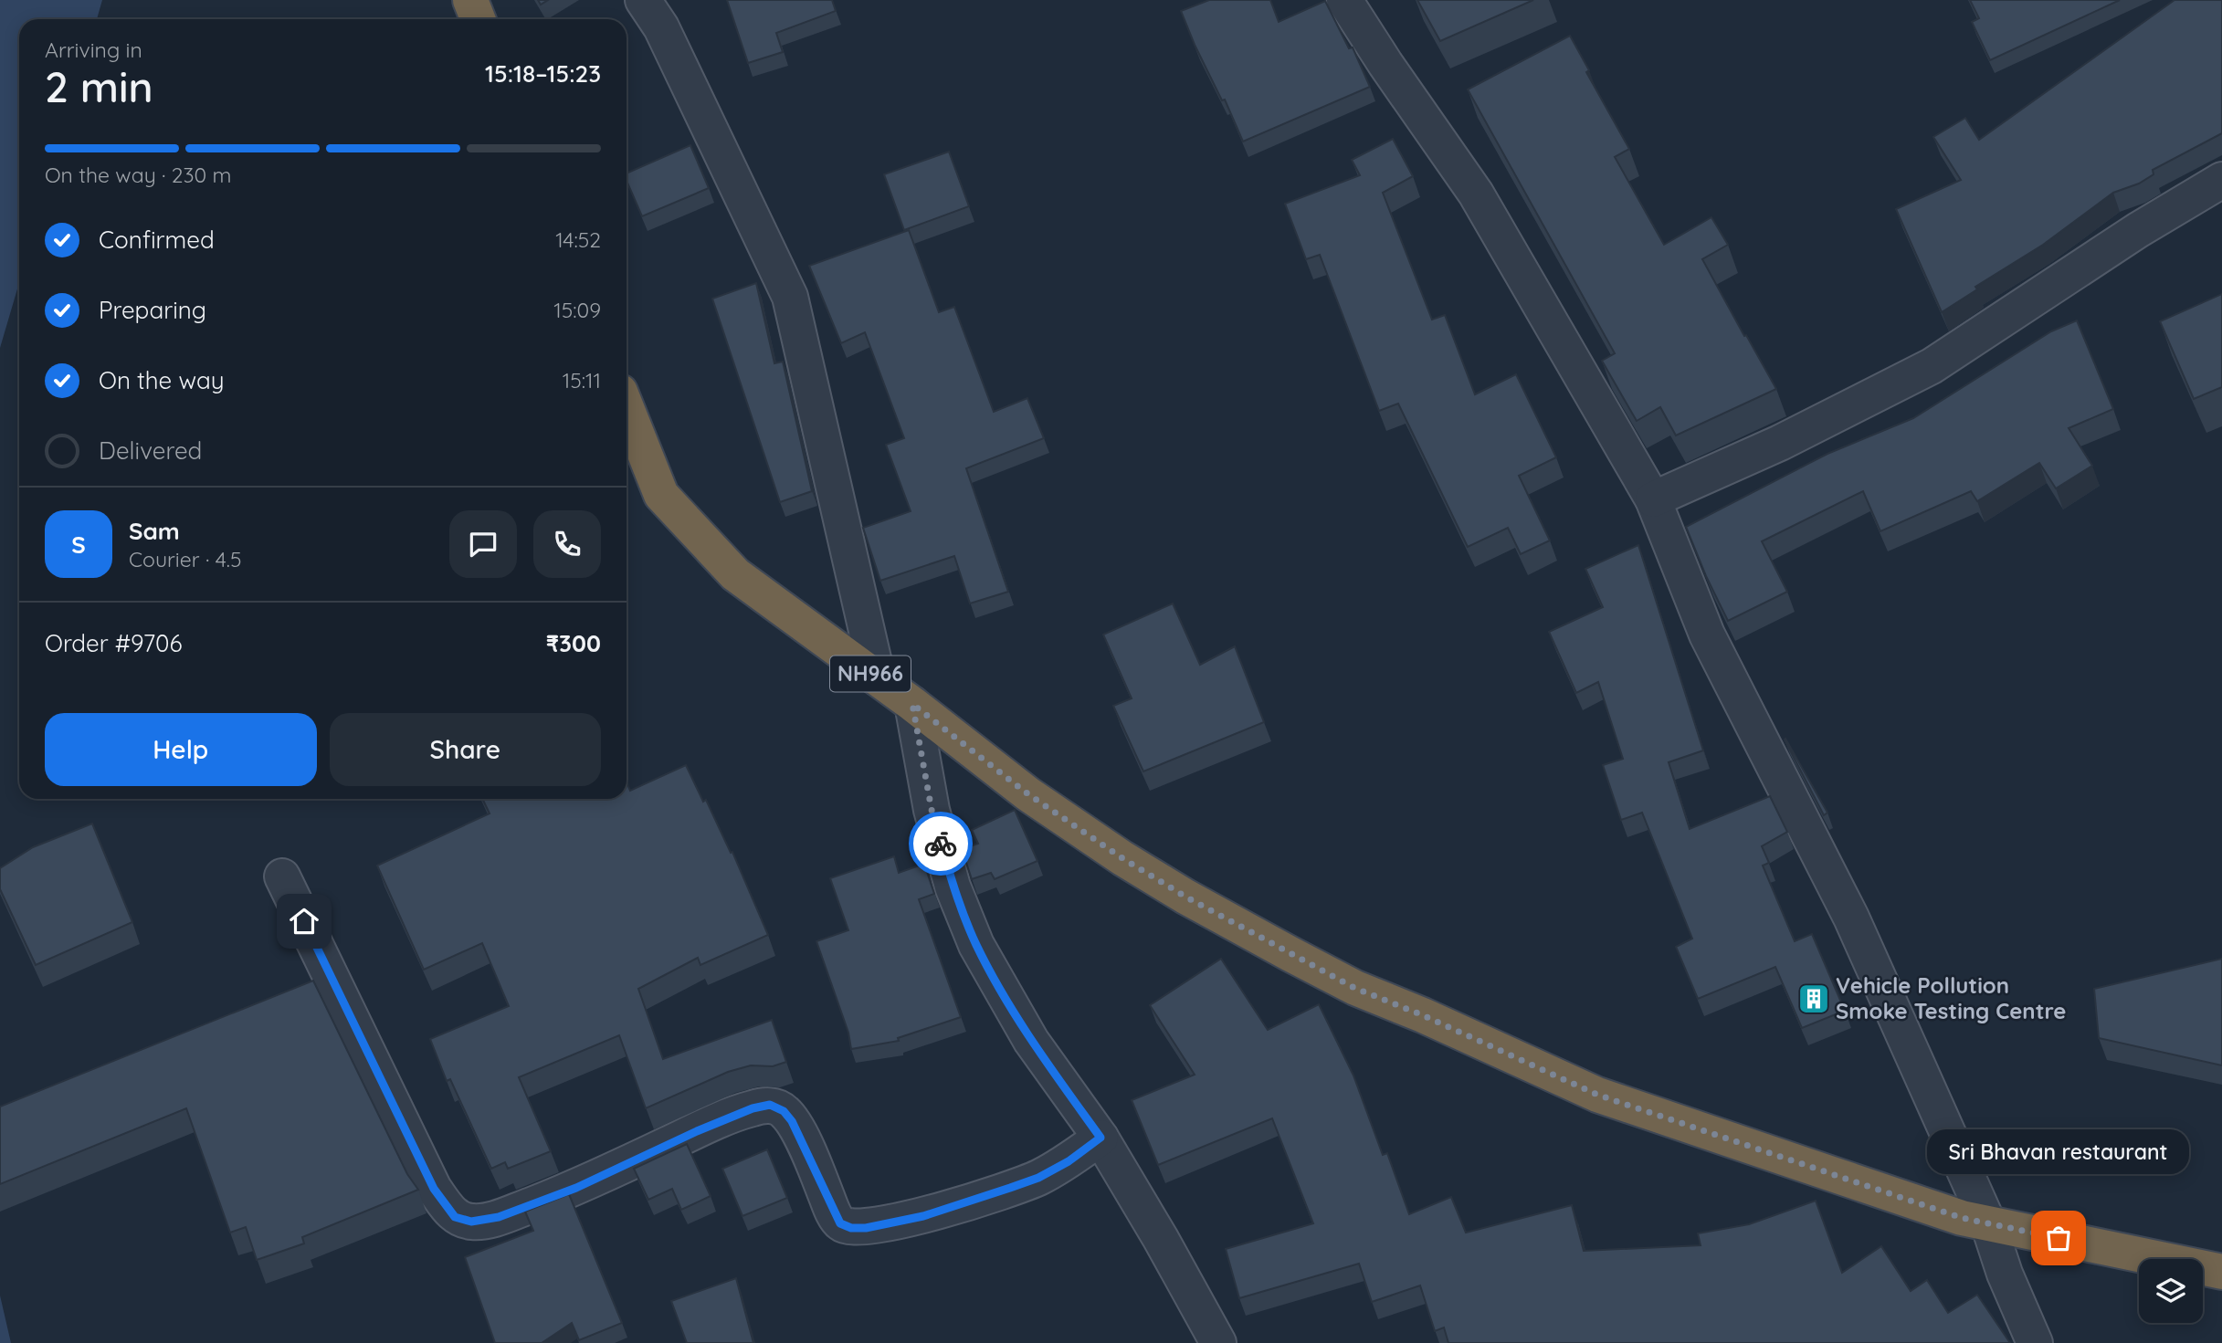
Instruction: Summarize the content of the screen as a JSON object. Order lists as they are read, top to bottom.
{
  "streets": {
    "highway": ["NH966"]
  },
  "places": {
    "building": ["Vehicle Pollution Smoke Testing Centre"],
    "other": ["Sri Bhavan restaurant"]
  },
  "page": {
    "heading": ["2 min", "Arriving in", "15:18–15:23"],
    "panel": [
      "Sam",
      "Courier · 4.5",
      "Order #9706",
      "₹300"
    ],
    "bar": "On the way · 230 m",
    "list": [
      ["Confirmed", "14:52"],
      ["Preparing", "15:09"],
      ["On the way", "15:11"],
      "Delivered"
    ],
    "round": "S",
    "buttons": ["Help", "Share"],
    "bubble": "Sri Bhavan restaurant"
  }
}
